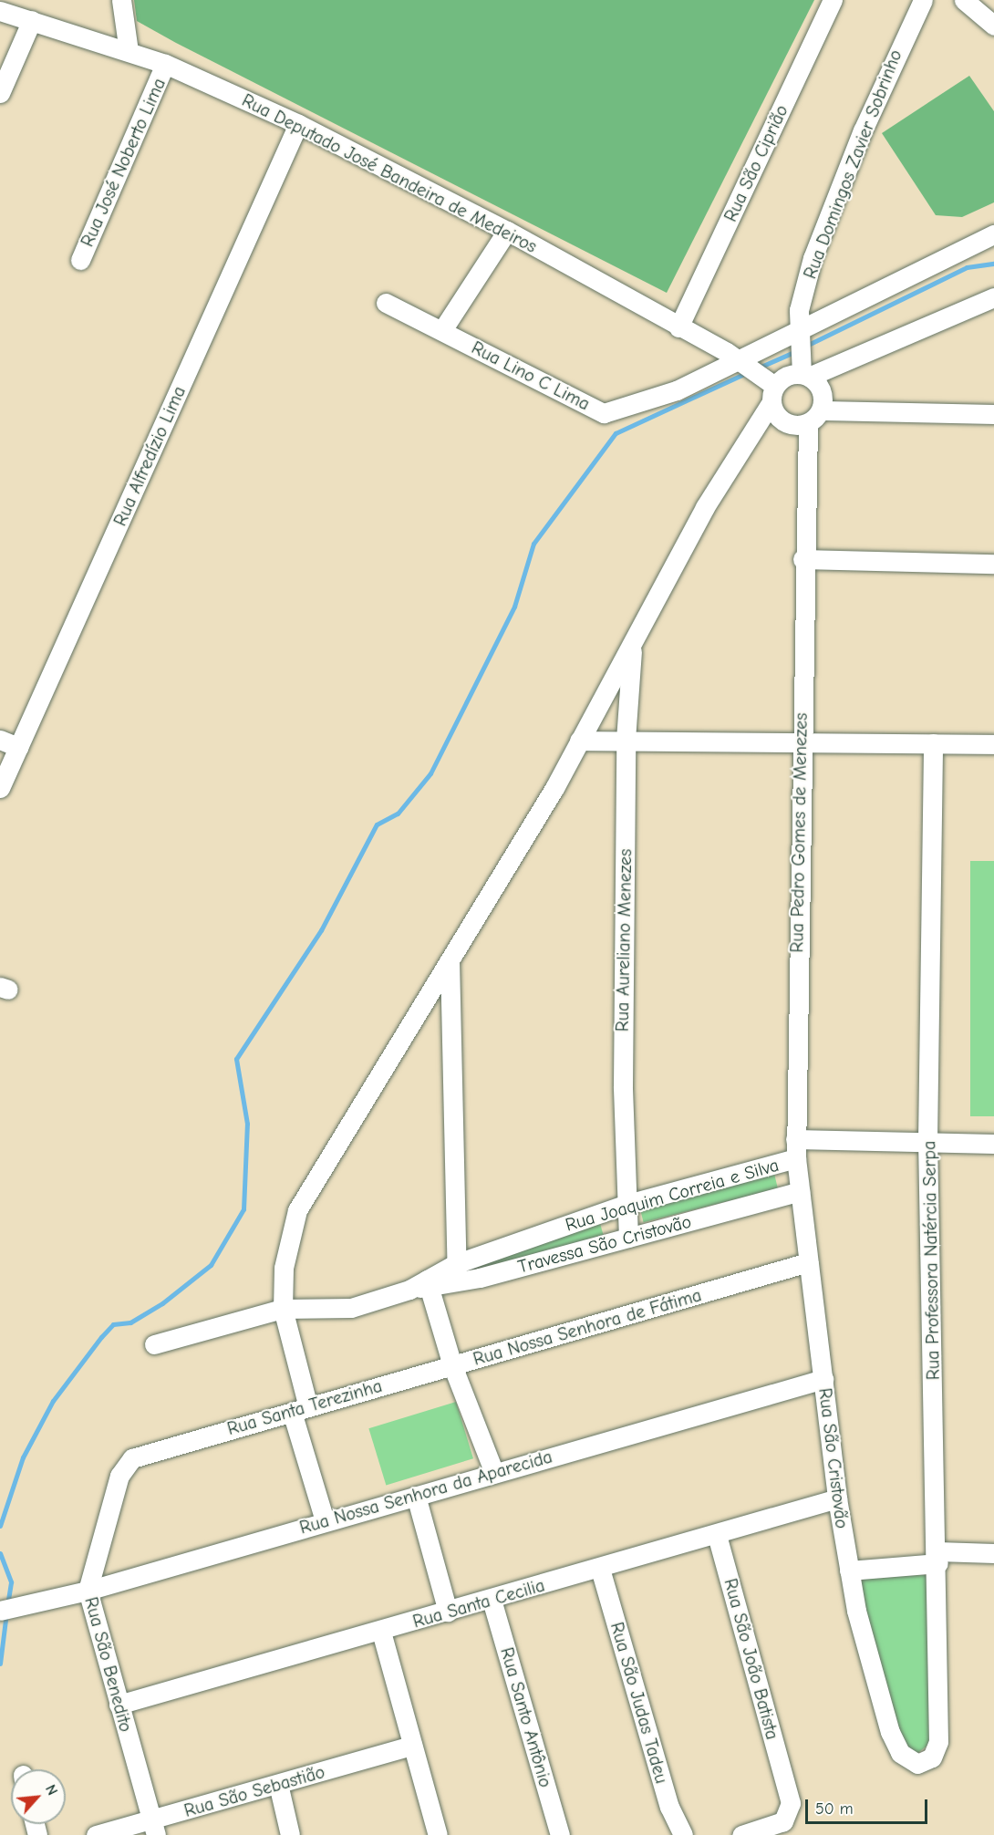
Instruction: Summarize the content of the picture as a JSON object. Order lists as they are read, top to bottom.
{
  "streets": {
    "street": [
      "Rua José Noberto Lima",
      "Rua São Ciprião",
      "Rua Domingos Zavier Sobrinho",
      "Rua Deputado José Bandeira de Medeiros",
      "Rua Lino C Lima",
      "Rua Alfredízio Lima",
      "Rua Pedro Gomes de Menezes",
      "Rua Aureliano Menezes",
      "Rua Joaquim Correia e Silva",
      "Travessa São Cristovão",
      "Rua Professora Natércia Serpa",
      "Rua Nossa Senhora de Fátima",
      "Rua Santa Terezinha",
      "Rua São Cristovão",
      "Rua Nossa Senhora da Aparecida",
      "Rua Santa Cecilia",
      "Rua São João Batista",
      "Rua São Benedito",
      "Rua São Judas Tadeu",
      "Rua Santo Antônio",
      "Rua São Sebastião"
    ]
  },
  "crossings": [
    ["Rua José Noberto Lima", "Rua Deputado José Bandeira de Medeiros"],
    ["Rua São Ciprião", "Rua Deputado José Bandeira de Medeiros"],
    ["Rua Deputado José Bandeira de Medeiros", "Rua Lino C Lima"],
    ["Rua Deputado José Bandeira de Medeiros", "Rua Alfredízio Lima"],
    ["Rua Pedro Gomes de Menezes", "Rua Joaquim Correia e Silva"],
    ["Rua Pedro Gomes de Menezes", "Rua São Cristovão"],
    ["Rua Aureliano Menezes", "Rua Joaquim Correia e Silva"],
    ["Rua Aureliano Menezes", "Travessa São Cristovão"],
    ["Rua Joaquim Correia e Silva", "Travessa São Cristovão"],
    ["Rua Joaquim Correia e Silva", "Rua Professora Natércia Serpa"],
    ["Rua Joaquim Correia e Silva", "Rua São Cristovão"],
    ["Travessa São Cristovão", "Rua Nossa Senhora de Fátima"],
    ["Travessa São Cristovão", "Rua São Cristovão"],
    ["Rua Professora Natércia Serpa", "Rua São Cristovão"],
    ["Rua Nossa Senhora de Fátima", "Rua Santa Terezinha"],
    ["Rua Nossa Senhora de Fátima", "Rua São Cristovão"],
    ["Rua Santa Terezinha", "Rua São Benedito"],
    ["Rua São Cristovão", "Rua Nossa Senhora da Aparecida"],
    ["Rua São Cristovão", "Rua Santa Cecilia"],
    ["Rua Nossa Senhora da Aparecida", "Rua São Benedito"],
    ["Rua Santa Cecilia", "Rua São João Batista"],
    ["Rua Santa Cecilia", "Rua São Benedito"],
    ["Rua Santa Cecilia", "Rua São Judas Tadeu"],
    ["Rua Santa Cecilia", "Rua Santo Antônio"],
    ["Rua São Benedito", "Rua São Sebastião"]
  ],
  "scale_bar": "50 m",
  "north": "top right"
}
